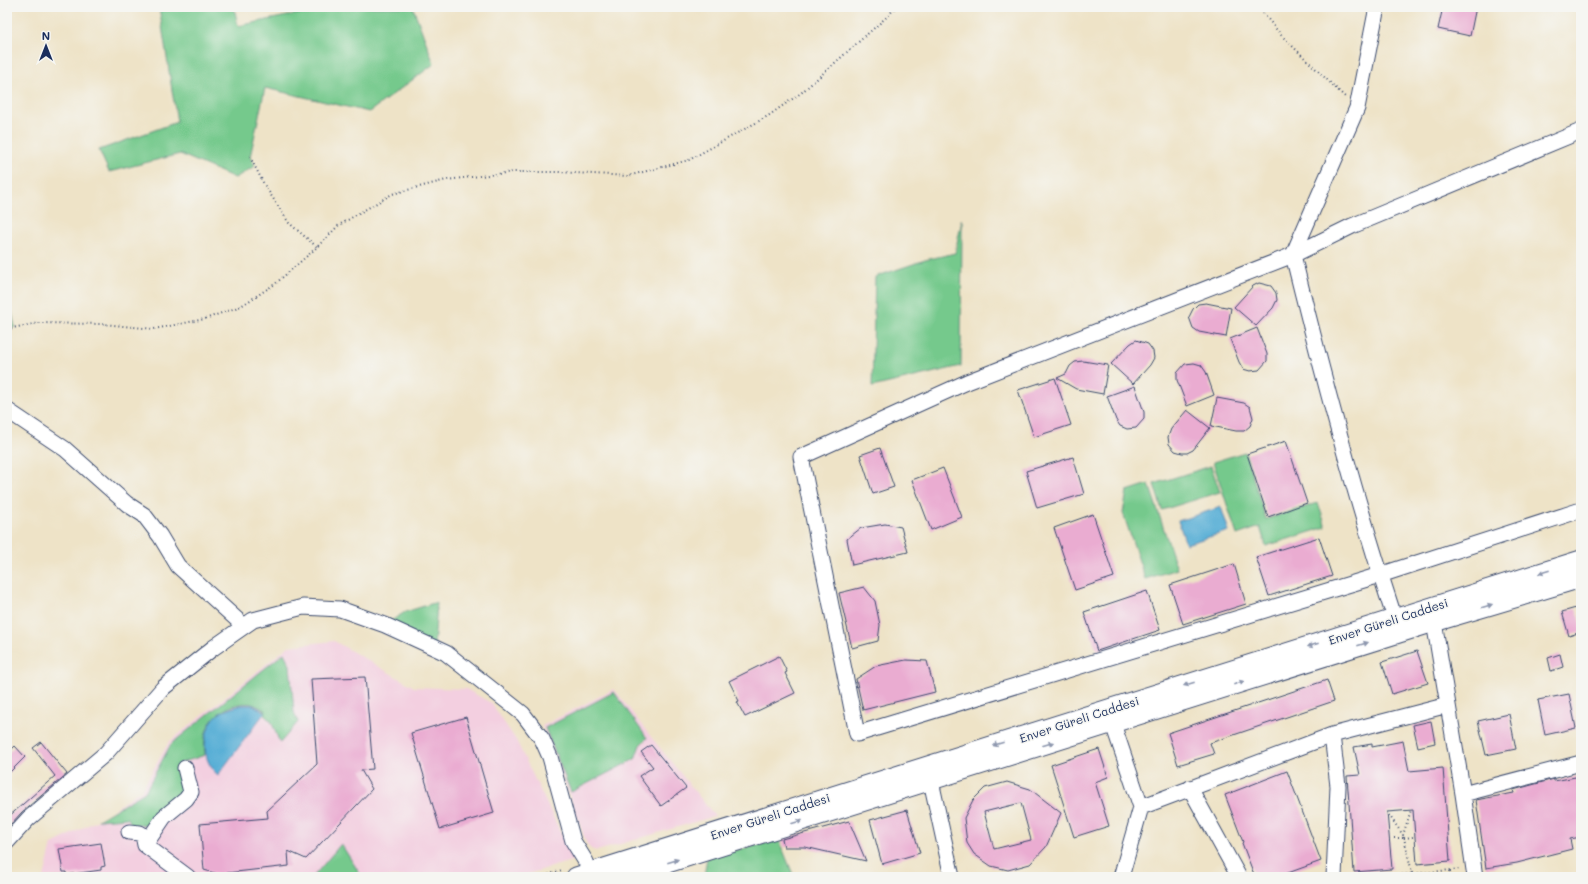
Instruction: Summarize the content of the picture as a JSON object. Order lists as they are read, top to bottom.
{
  "streets": {
    "main road": ["Enver Güreli Caddesi"]
  },
  "north": "top"
}
